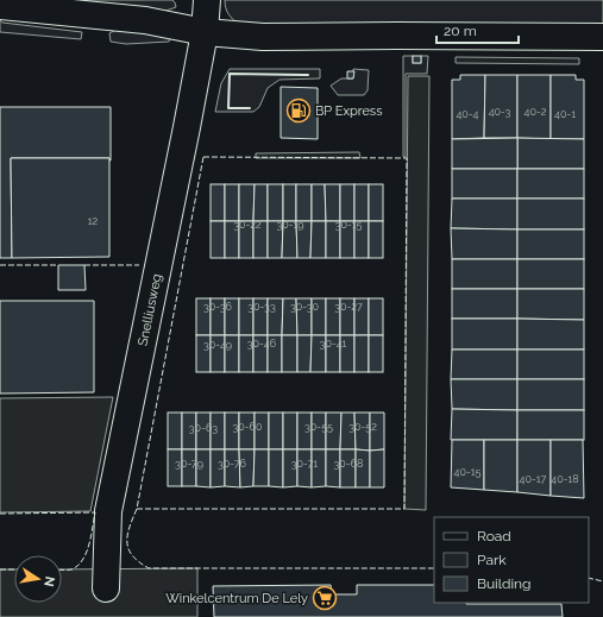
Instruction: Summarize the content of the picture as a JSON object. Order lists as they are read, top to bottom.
{
  "streets": {
    "street": ["Snelliusweg"]
  },
  "places": {
    "fuel station": ["BP Express"],
    "supermarket": ["Winkelcentrum De Lely"]
  },
  "house_numbers": [
    "40-3",
    "40-2",
    "40-4",
    "40-1",
    "12",
    "30-22",
    "30-19",
    "30-15",
    "30-36",
    "30-33",
    "30-30",
    "30-27",
    "30-46",
    "30-41",
    "30-49",
    "30-60",
    "30-55",
    "30-52",
    "30-63",
    "30-79",
    "30-76",
    "30-71",
    "30-68",
    "40-15",
    "40-17",
    "40-18"
  ],
  "legend": ["Road", "Park", "Building"],
  "scale_bar": "20 m",
  "north": "right"
}
